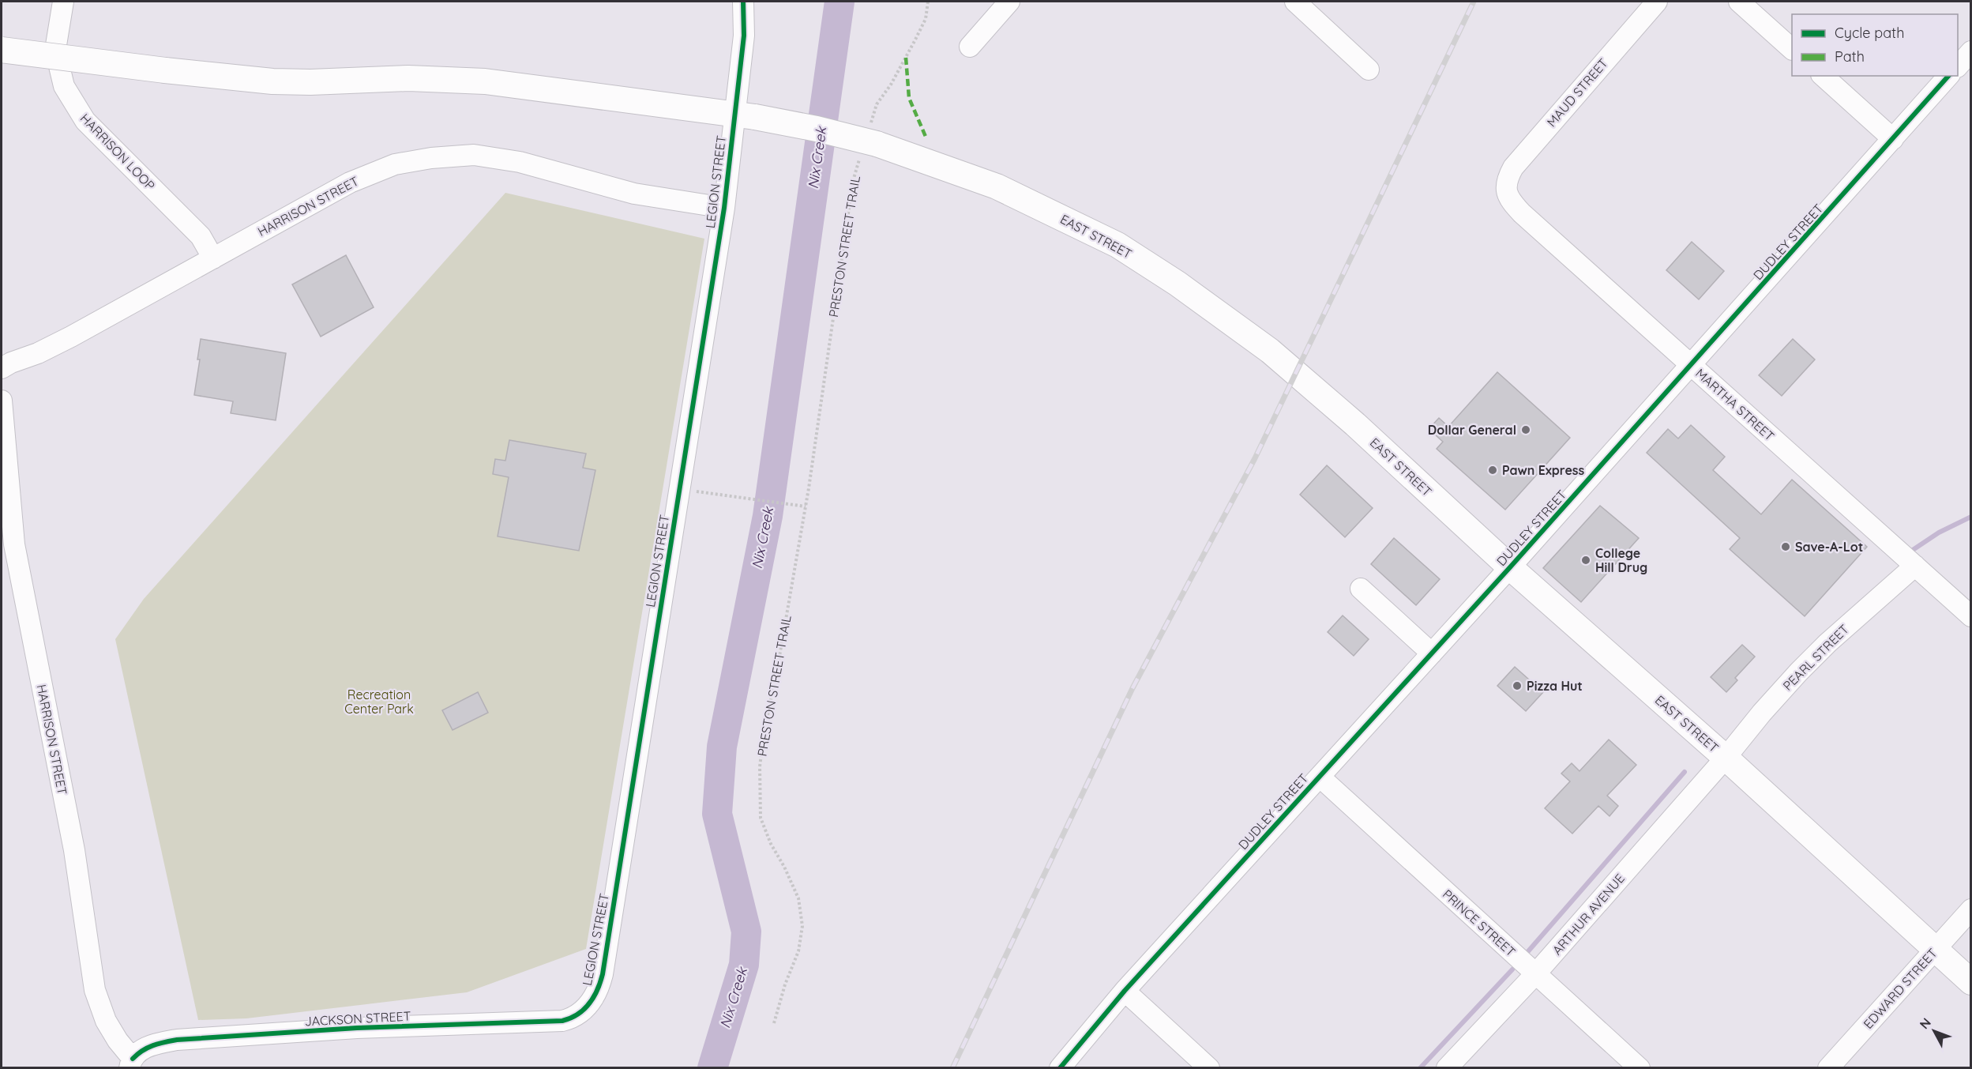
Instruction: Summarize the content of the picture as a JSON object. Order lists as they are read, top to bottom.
{
  "streets": {
    "main road": ["EAST STREET"],
    "street": [
      "MAUD STREET",
      "HARRISON LOOP",
      "LEGION STREET",
      "HARRISON STREET",
      "DUDLEY STREET",
      "MARTHA STREET",
      "PEARL STREET",
      "ARTHUR AVENUE",
      "PRINCE STREET",
      "EDWARD STREET",
      "JACKSON STREET"
    ],
    "path": ["PRESTON STREET TRAIL"]
  },
  "crossings": [
    ["MAUD STREET", "MARTHA STREET"],
    ["HARRISON LOOP", "HARRISON STREET"],
    ["LEGION STREET", "HARRISON STREET"],
    ["LEGION STREET", "EAST STREET"],
    ["LEGION STREET", "JACKSON STREET"],
    ["HARRISON STREET", "JACKSON STREET"],
    ["EAST STREET", "DUDLEY STREET"],
    ["EAST STREET", "PRESTON STREET TRAIL"],
    ["EAST STREET", "PEARL STREET"],
    ["EAST STREET", "ARTHUR AVENUE"],
    ["EAST STREET", "EDWARD STREET"],
    ["DUDLEY STREET", "MARTHA STREET"],
    ["DUDLEY STREET", "PRINCE STREET"],
    ["MARTHA STREET", "PEARL STREET"],
    ["PEARL STREET", "ARTHUR AVENUE"],
    ["ARTHUR AVENUE", "PRINCE STREET"]
  ],
  "water": ["Nix Creek"],
  "parks": ["Recreation Center Park"],
  "places": [
    "Dollar General",
    "Pawn Express",
    "Save-A-Lot",
    "College Hill Drug",
    "Pizza Hut"
  ],
  "legend": ["Cycle path", "Path"],
  "north": "top left"
}
